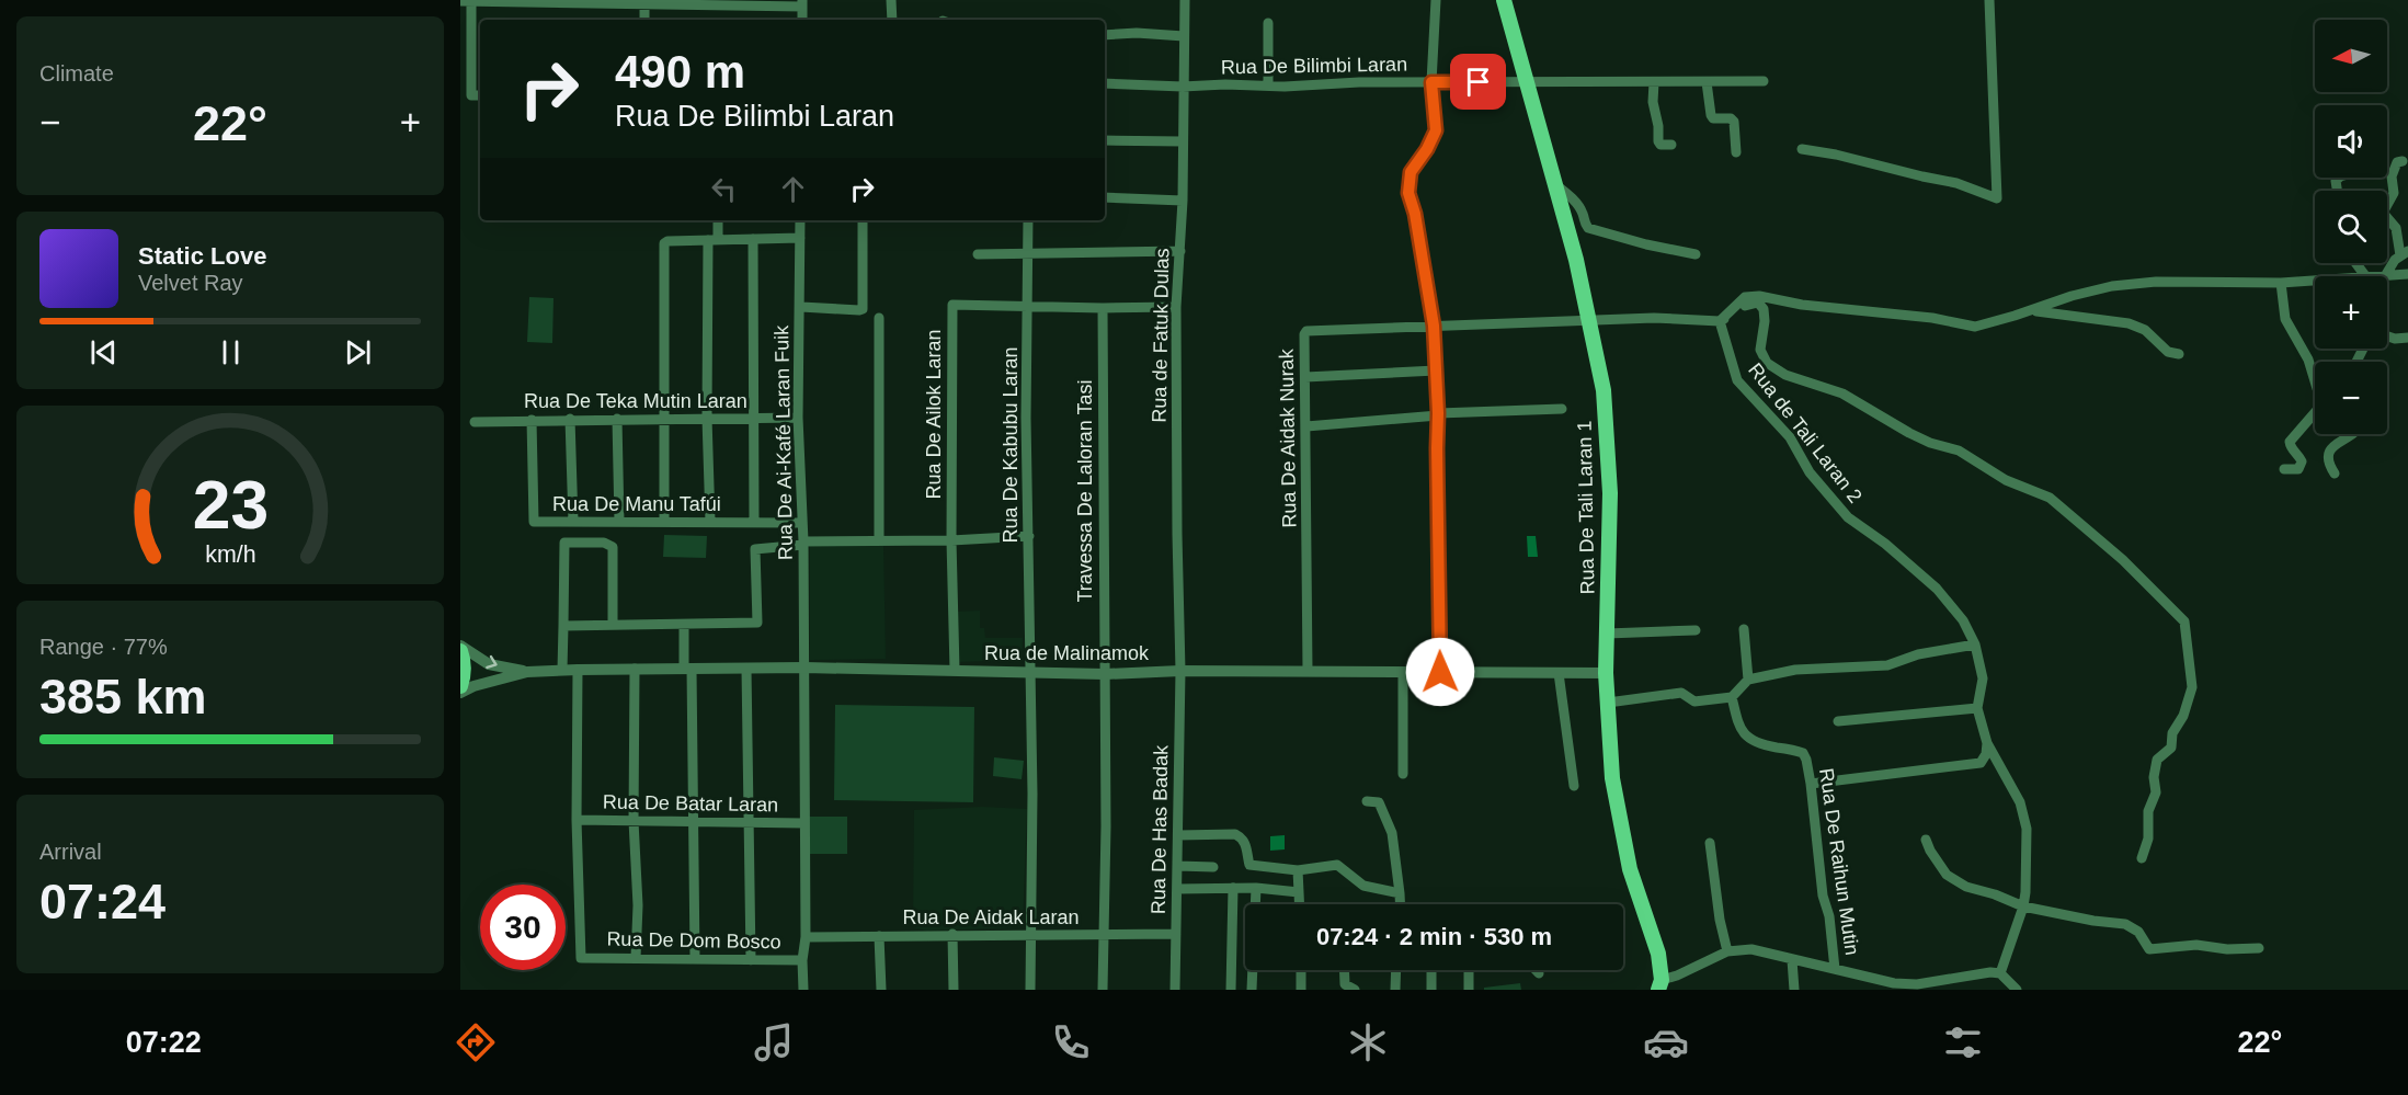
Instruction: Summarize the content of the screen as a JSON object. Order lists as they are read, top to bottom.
{
  "streets": {
    "main road": ["Rua De Tali Laran 1"],
    "street": [
      "Rua De Bilimbi Laran",
      "Rua de Fatuk Dulas",
      "Rua De Teka Mutin Laran",
      "Rua De Ailok Laran",
      "Rua de Tali Laran 2",
      "Rua De Aidak Nurak",
      "Rua De Ai-Kafé Laran Fuik",
      "Rua De Kabubu Laran",
      "Travessa De Laloran Tasi",
      "Rua De Manu Tafúi",
      "Rua de Malinamok",
      "Rua De Batar Laran",
      "Rua De Has Badak",
      "Rua De Raihun Mutin",
      "Rua De Aidak Laran",
      "Rua De Dom Bosco"
    ]
  },
  "crossings": [
    ["Rua De Bilimbi Laran", "Rua de Fatuk Dulas"],
    ["Rua De Bilimbi Laran", "Rua De Tali Laran 1"],
    ["Rua de Fatuk Dulas", "Rua De Ailok Laran"],
    ["Rua de Fatuk Dulas", "Rua de Malinamok"],
    ["Rua de Fatuk Dulas", "Rua De Has Badak"],
    ["Rua De Teka Mutin Laran", "Rua De Ai-Kafé Laran Fuik"],
    ["Rua De Teka Mutin Laran", "Rua De Manu Tafúi"],
    ["Rua De Ailok Laran", "Rua De Kabubu Laran"],
    ["Rua De Ailok Laran", "Travessa De Laloran Tasi"],
    ["Rua De Ailok Laran", "Rua de Malinamok"],
    ["Rua de Tali Laran 2", "Rua De Aidak Nurak"],
    ["Rua De Aidak Nurak", "Rua De Tali Laran 1"],
    ["Rua De Aidak Nurak", "Rua de Malinamok"],
    ["Rua De Ai-Kafé Laran Fuik", "Rua De Manu Tafúi"],
    ["Rua De Ai-Kafé Laran Fuik", "Rua de Malinamok"],
    ["Rua De Ai-Kafé Laran Fuik", "Rua De Dom Bosco"],
    ["Rua De Kabubu Laran", "Rua de Malinamok"],
    ["Rua De Kabubu Laran", "Rua De Aidak Laran"],
    ["Travessa De Laloran Tasi", "Rua de Malinamok"],
    ["Travessa De Laloran Tasi", "Rua De Aidak Laran"],
    ["Rua De Tali Laran 1", "Rua de Malinamok"],
    ["Rua de Malinamok", "Rua De Has Badak"],
    ["Rua de Malinamok", "Rua De Dom Bosco"],
    ["Rua De Batar Laran", "Rua De Dom Bosco"],
    ["Rua De Has Badak", "Rua De Aidak Laran"],
    ["Rua De Aidak Laran", "Rua De Dom Bosco"]
  ],
  "north": "left",
  "page": {
    "tile": [
      "Climate",
      ["Range · 77%", "385 km"],
      ["Arrival", "07:24"]
    ],
    "map_buttons": ["+", "−"],
    "turn": ["490 m", "Rua De Bilimbi Laran"],
    "heat": ["−", "22°", "+"],
    "song": ["Static Love", "Velvet Ray"],
    "limit": "30",
    "trip": "07:24 · 2 min · 530 m",
    "tabs": ["07:22", "22°"],
    "gauge": ["23", "km/h"]
  }
}
